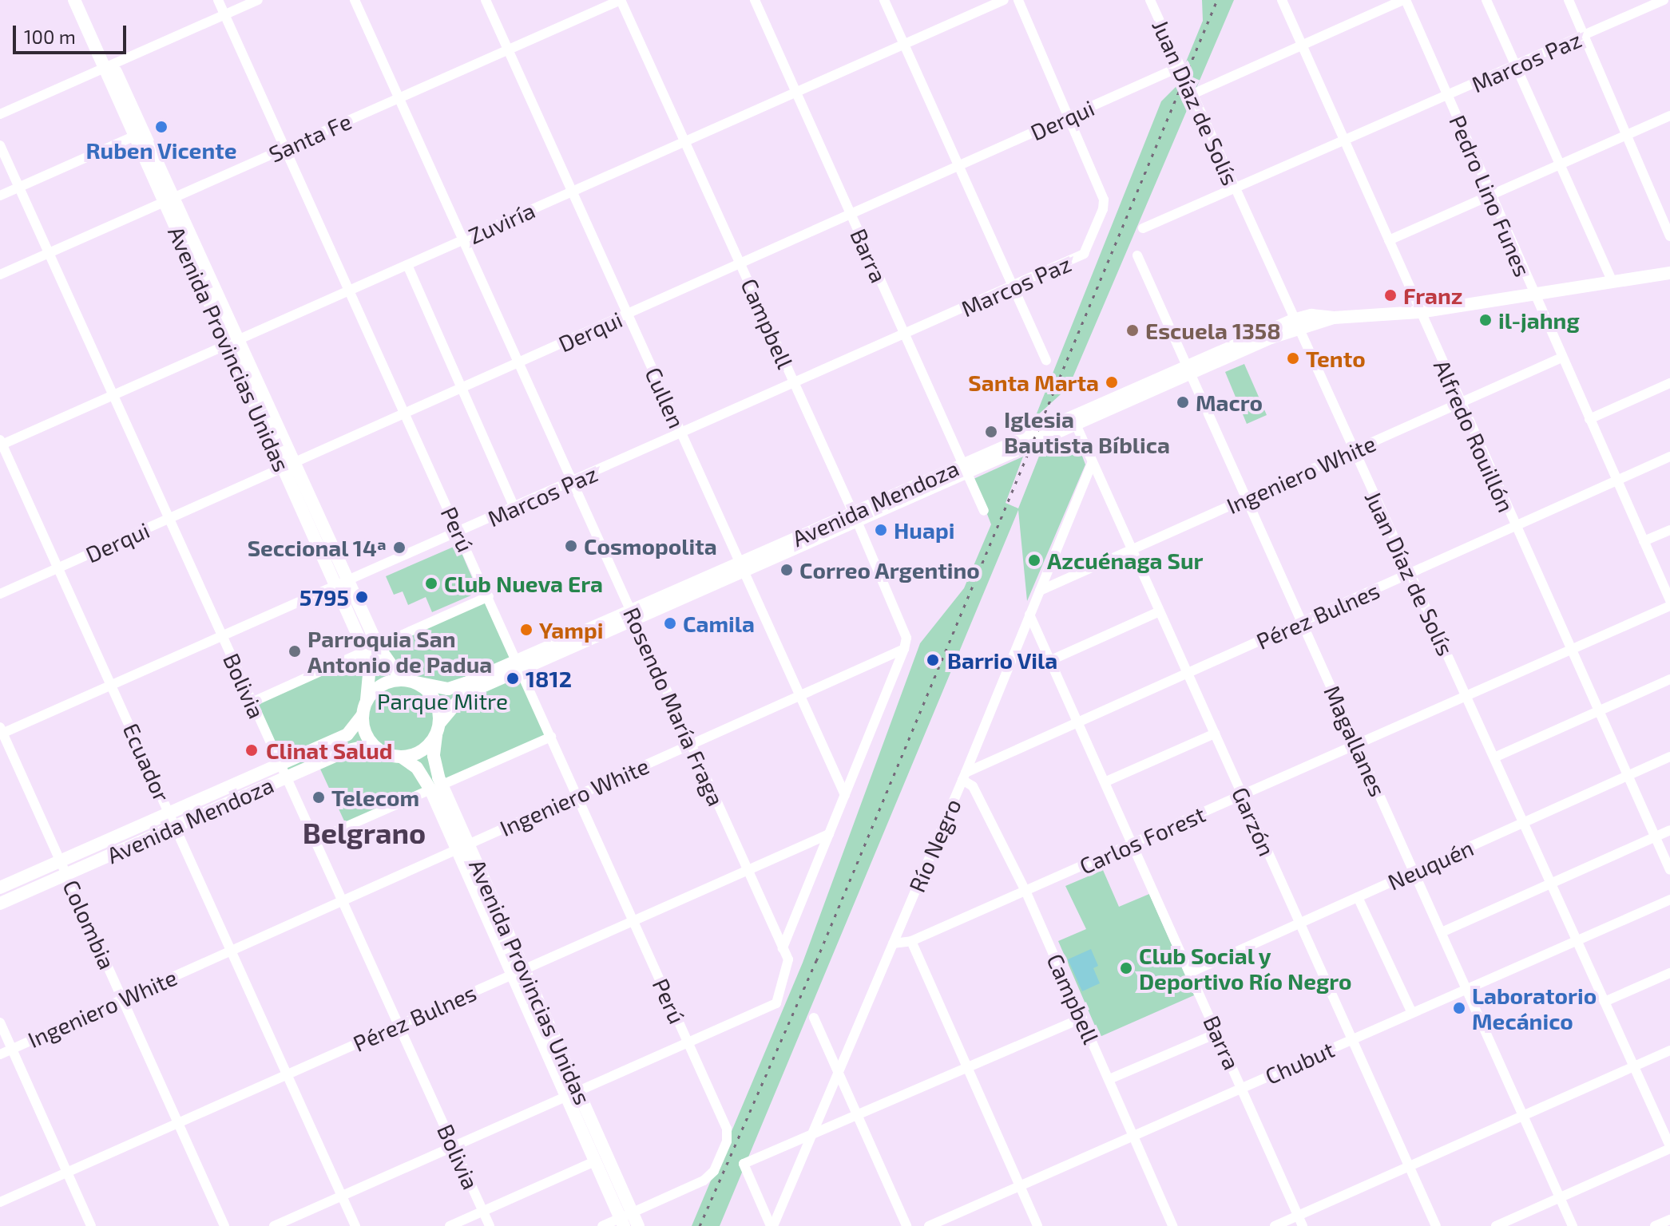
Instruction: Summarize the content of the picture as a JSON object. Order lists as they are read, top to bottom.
{
  "streets": {
    "main road": ["Avenida Provincias Unidas", "Avenida Mendoza"],
    "street": [
      "Marcos Paz",
      "Juan Díaz de Solís",
      "Derqui",
      "Santa Fe",
      "Pedro Lino Funes",
      "Zuviría",
      "Barra",
      "Campbell",
      "Cullen",
      "Alfredo Rouillón",
      "Ingeniero White",
      "Perú",
      "Pérez Bulnes",
      "Bolivia",
      "Rosendo María Fraga",
      "Magallanes",
      "Ecuador",
      "Garzón",
      "Carlos Forest",
      "Río Negro",
      "Neuquén",
      "Colombia",
      "Chubut"
    ]
  },
  "crossings": [
    ["Marcos Paz", "Juan Díaz de Solís"],
    ["Marcos Paz", "Derqui"],
    ["Marcos Paz", "Pedro Lino Funes"],
    ["Marcos Paz", "Barra"],
    ["Marcos Paz", "Campbell"],
    ["Marcos Paz", "Avenida Provincias Unidas"],
    ["Marcos Paz", "Cullen"],
    ["Marcos Paz", "Alfredo Rouillón"],
    ["Marcos Paz", "Perú"],
    ["Marcos Paz", "Bolivia"],
    ["Marcos Paz", "Rosendo María Fraga"],
    ["Marcos Paz", "Ecuador"],
    ["Marcos Paz", "Colombia"],
    ["Juan Díaz de Solís", "Derqui"],
    ["Juan Díaz de Solís", "Ingeniero White"],
    ["Juan Díaz de Solís", "Avenida Mendoza"],
    ["Juan Díaz de Solís", "Pérez Bulnes"],
    ["Juan Díaz de Solís", "Carlos Forest"],
    ["Juan Díaz de Solís", "Neuquén"],
    ["Juan Díaz de Solís", "Chubut"],
    ["Derqui", "Barra"],
    ["Derqui", "Campbell"],
    ["Derqui", "Avenida Provincias Unidas"],
    ["Derqui", "Cullen"],
    ["Derqui", "Perú"],
    ["Derqui", "Bolivia"],
    ["Derqui", "Rosendo María Fraga"],
    ["Derqui", "Ecuador"],
    ["Santa Fe", "Campbell"],
    ["Santa Fe", "Avenida Provincias Unidas"],
    ["Santa Fe", "Cullen"],
    ["Santa Fe", "Perú"],
    ["Santa Fe", "Bolivia"],
    ["Santa Fe", "Rosendo María Fraga"],
    ["Pedro Lino Funes", "Ingeniero White"],
    ["Pedro Lino Funes", "Avenida Mendoza"],
    ["Pedro Lino Funes", "Pérez Bulnes"],
    ["Zuviría", "Barra"],
    ["Zuviría", "Campbell"],
    ["Zuviría", "Avenida Provincias Unidas"],
    ["Zuviría", "Cullen"],
    ["Zuviría", "Perú"],
    ["Zuviría", "Bolivia"],
    ["Zuviría", "Rosendo María Fraga"],
    ["Zuviría", "Ecuador"],
    ["Barra", "Avenida Mendoza"],
    ["Barra", "Pérez Bulnes"],
    ["Barra", "Carlos Forest"],
    ["Barra", "Río Negro"],
    ["Barra", "Neuquén"],
    ["Barra", "Chubut"],
    ["Campbell", "Ingeniero White"],
    ["Campbell", "Avenida Mendoza"],
    ["Campbell", "Pérez Bulnes"],
    ["Campbell", "Carlos Forest"],
    ["Campbell", "Río Negro"],
    ["Campbell", "Chubut"],
    ["Avenida Provincias Unidas", "Ingeniero White"],
    ["Avenida Provincias Unidas", "Avenida Mendoza"],
    ["Avenida Provincias Unidas", "Perú"],
    ["Avenida Provincias Unidas", "Pérez Bulnes"],
    ["Cullen", "Ingeniero White"],
    ["Cullen", "Avenida Mendoza"],
    ["Alfredo Rouillón", "Ingeniero White"],
    ["Alfredo Rouillón", "Avenida Mendoza"],
    ["Alfredo Rouillón", "Pérez Bulnes"],
    ["Alfredo Rouillón", "Carlos Forest"],
    ["Alfredo Rouillón", "Neuquén"],
    ["Ingeniero White", "Perú"],
    ["Ingeniero White", "Bolivia"],
    ["Ingeniero White", "Rosendo María Fraga"],
    ["Ingeniero White", "Magallanes"],
    ["Ingeniero White", "Ecuador"],
    ["Ingeniero White", "Garzón"],
    ["Ingeniero White", "Río Negro"],
    ["Ingeniero White", "Colombia"],
    ["Avenida Mendoza", "Perú"],
    ["Avenida Mendoza", "Bolivia"],
    ["Avenida Mendoza", "Rosendo María Fraga"],
    ["Avenida Mendoza", "Magallanes"],
    ["Avenida Mendoza", "Ecuador"],
    ["Avenida Mendoza", "Garzón"],
    ["Avenida Mendoza", "Colombia"],
    ["Perú", "Pérez Bulnes"],
    ["Perú", "Rosendo María Fraga"],
    ["Pérez Bulnes", "Bolivia"],
    ["Pérez Bulnes", "Rosendo María Fraga"],
    ["Pérez Bulnes", "Magallanes"],
    ["Pérez Bulnes", "Ecuador"],
    ["Pérez Bulnes", "Garzón"],
    ["Pérez Bulnes", "Río Negro"],
    ["Pérez Bulnes", "Colombia"],
    ["Magallanes", "Carlos Forest"],
    ["Magallanes", "Neuquén"],
    ["Magallanes", "Chubut"],
    ["Garzón", "Carlos Forest"],
    ["Garzón", "Río Negro"],
    ["Garzón", "Neuquén"],
    ["Garzón", "Chubut"],
    ["Carlos Forest", "Río Negro"]
  ],
  "districts": ["Belgrano"],
  "parks": ["Parque Mitre"],
  "places": [
    "Ruben Vicente",
    "Franz",
    "il-jahng",
    "Escuela 1358",
    "Tento",
    "Santa Marta",
    "Macro",
    "Iglesia Bautista Bíblica",
    "Huapi",
    "Cosmopolita",
    "Seccional 14ª",
    "Azcuénaga Sur",
    "Correo Argentino",
    "Club Nueva Era",
    "5795",
    "Camila",
    "Yampi",
    "Parroquia San Antonio de Padua",
    "Barrio Vila",
    "1812",
    "Clinat Salud",
    "Telecom",
    "Club Social y Deportivo Río Negro",
    "Laboratorio Mecánico"
  ],
  "scale_bar": "100 m"
}
